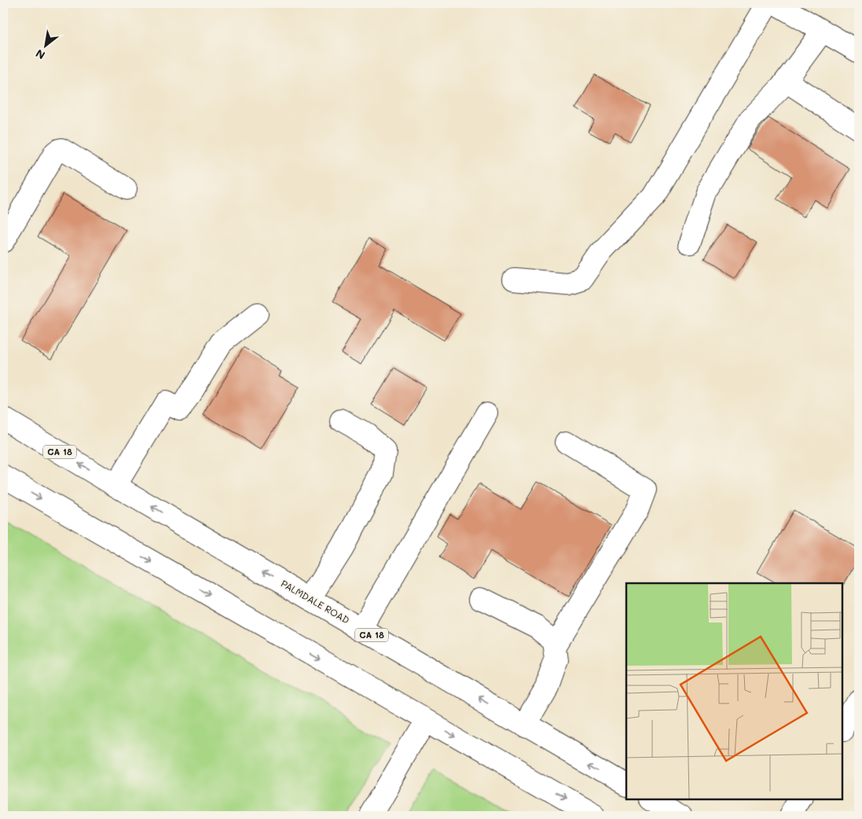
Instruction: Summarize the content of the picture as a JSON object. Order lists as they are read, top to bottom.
{
  "streets": {
    "main road": ["CA 18", "PALMDALE ROAD"]
  },
  "north": "bottom left"
}
